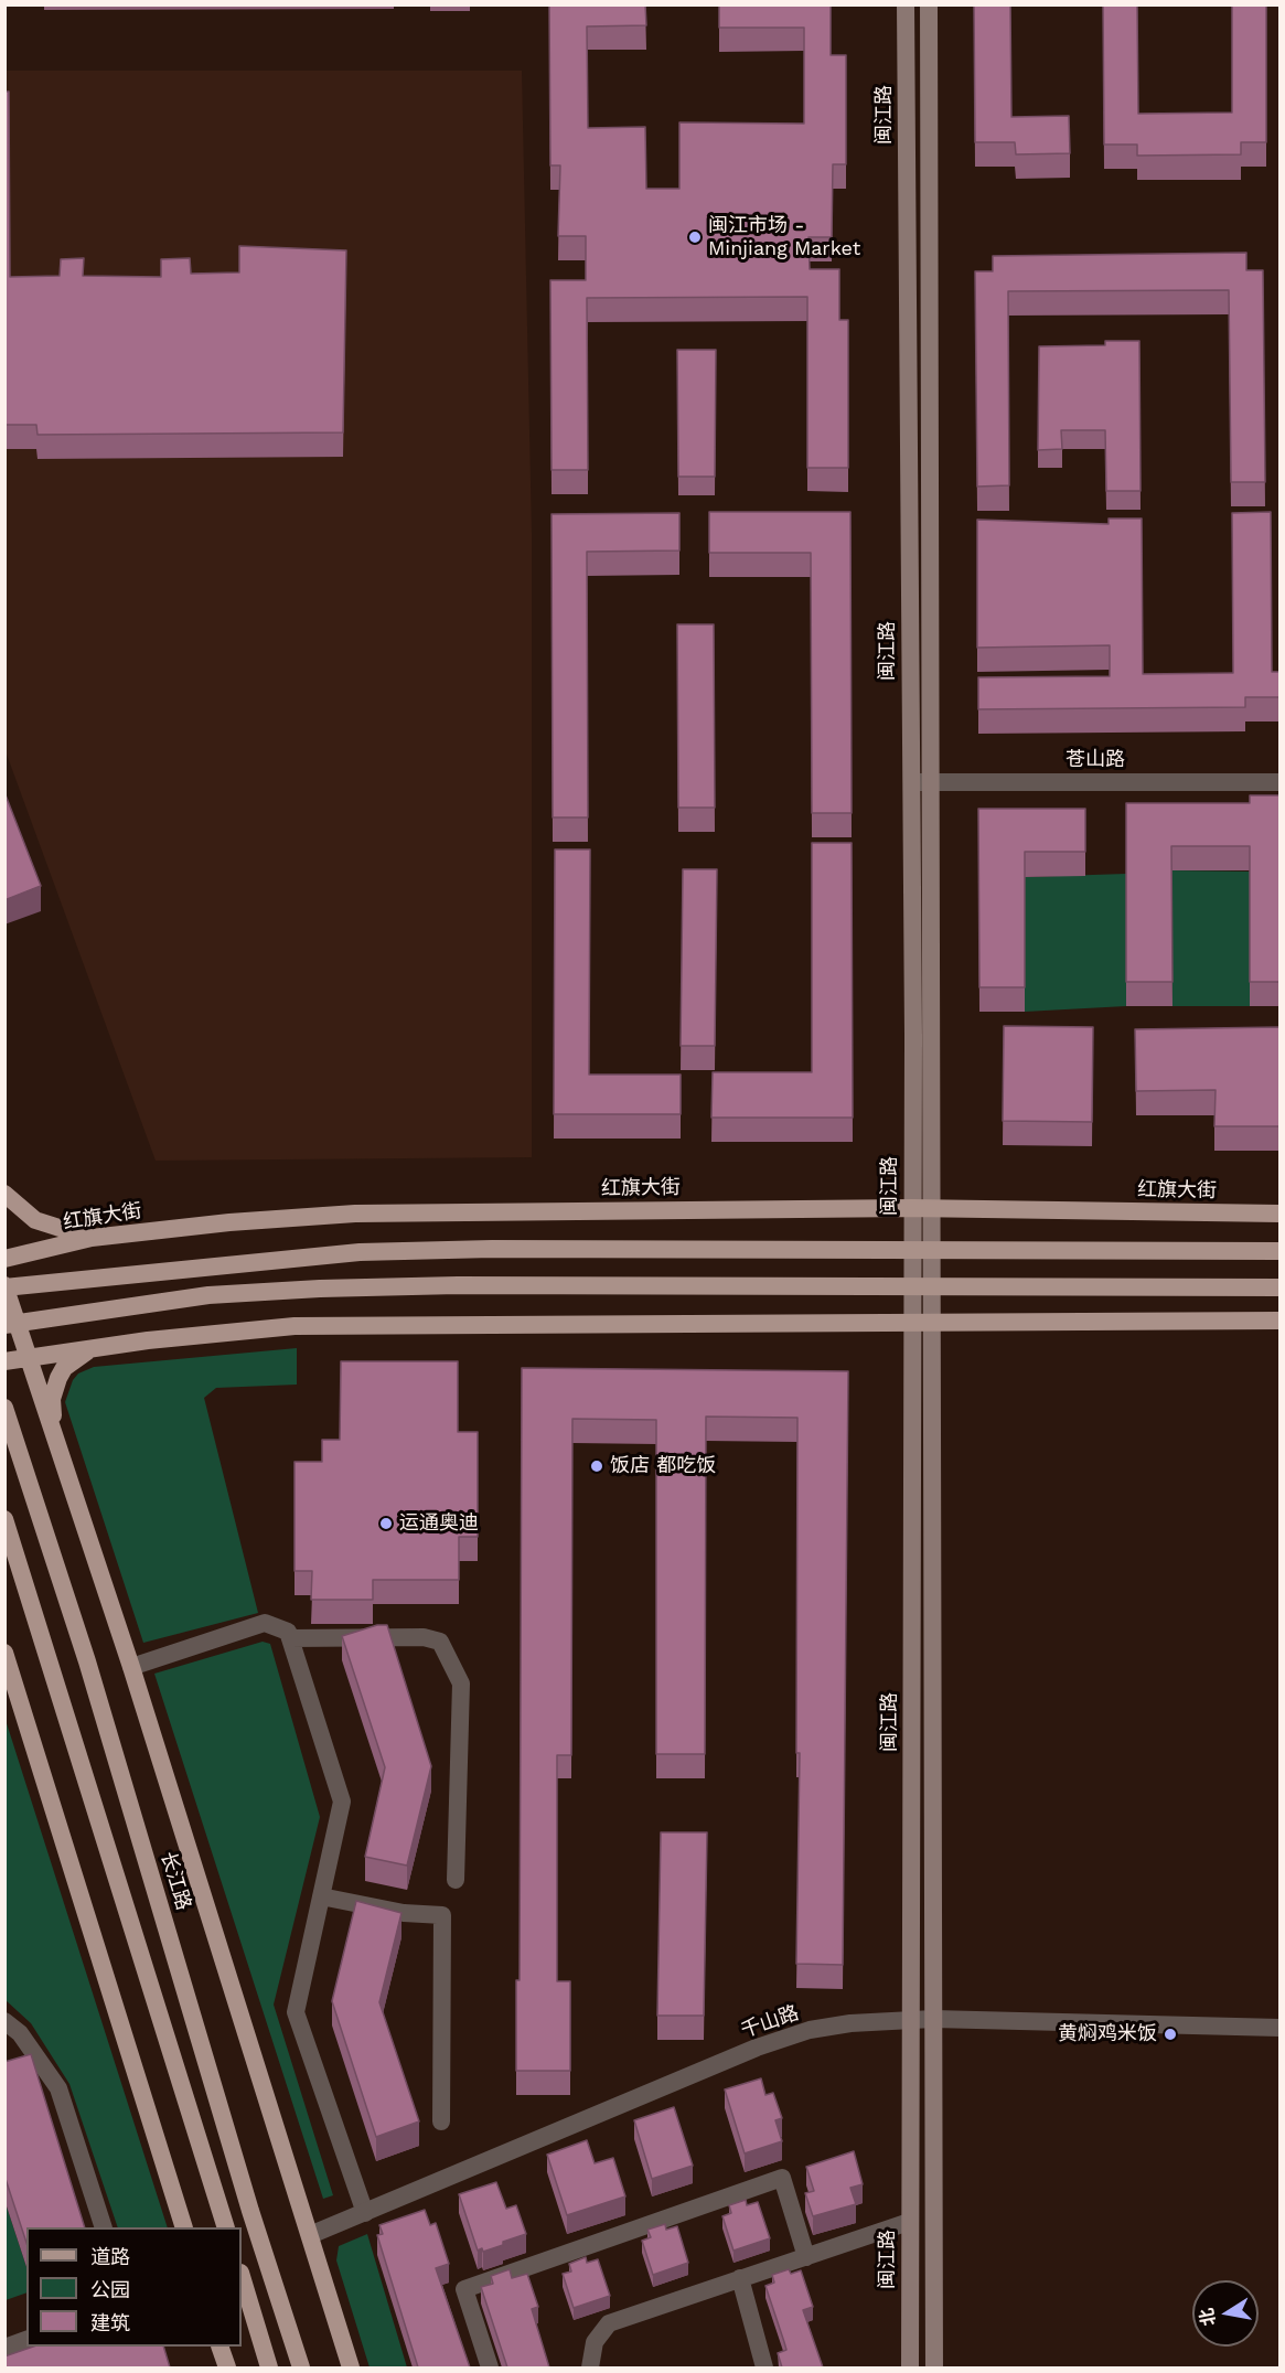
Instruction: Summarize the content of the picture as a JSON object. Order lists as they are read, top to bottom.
{
  "streets": {
    "main road": ["闽江路", "红旗大街", "长江路"],
    "street": ["苍山路", "千山路"]
  },
  "crossings": [
    ["闽江路", "苍山路"],
    ["闽江路", "红旗大街"],
    ["闽江路", "千山路"]
  ],
  "places": [
    "闽江市场 - Minjiang Market",
    "饭店 都吃饭",
    "运通奥迪",
    "黄焖鸡米饭"
  ],
  "legend": ["道路", "公园", "建筑"],
  "north": "left"
}
